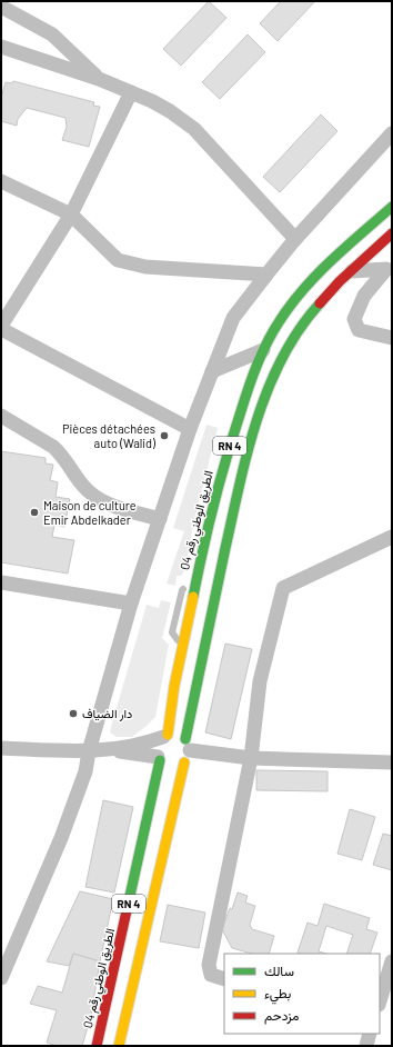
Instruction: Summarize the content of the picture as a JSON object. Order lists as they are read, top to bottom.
{
  "streets": {
    "highway": ["RN 4", "الطريق الوطني رقم 04"]
  },
  "crossings": [
    ["RN 4", "الطريق الوطني رقم 04"]
  ],
  "places": ["Pièces détachées auto (Walid)", "Maison de culture Emir Abdelkader", "دار الضياف"],
  "legend": ["سالك", "بطيء", "مزدحم"]
}
